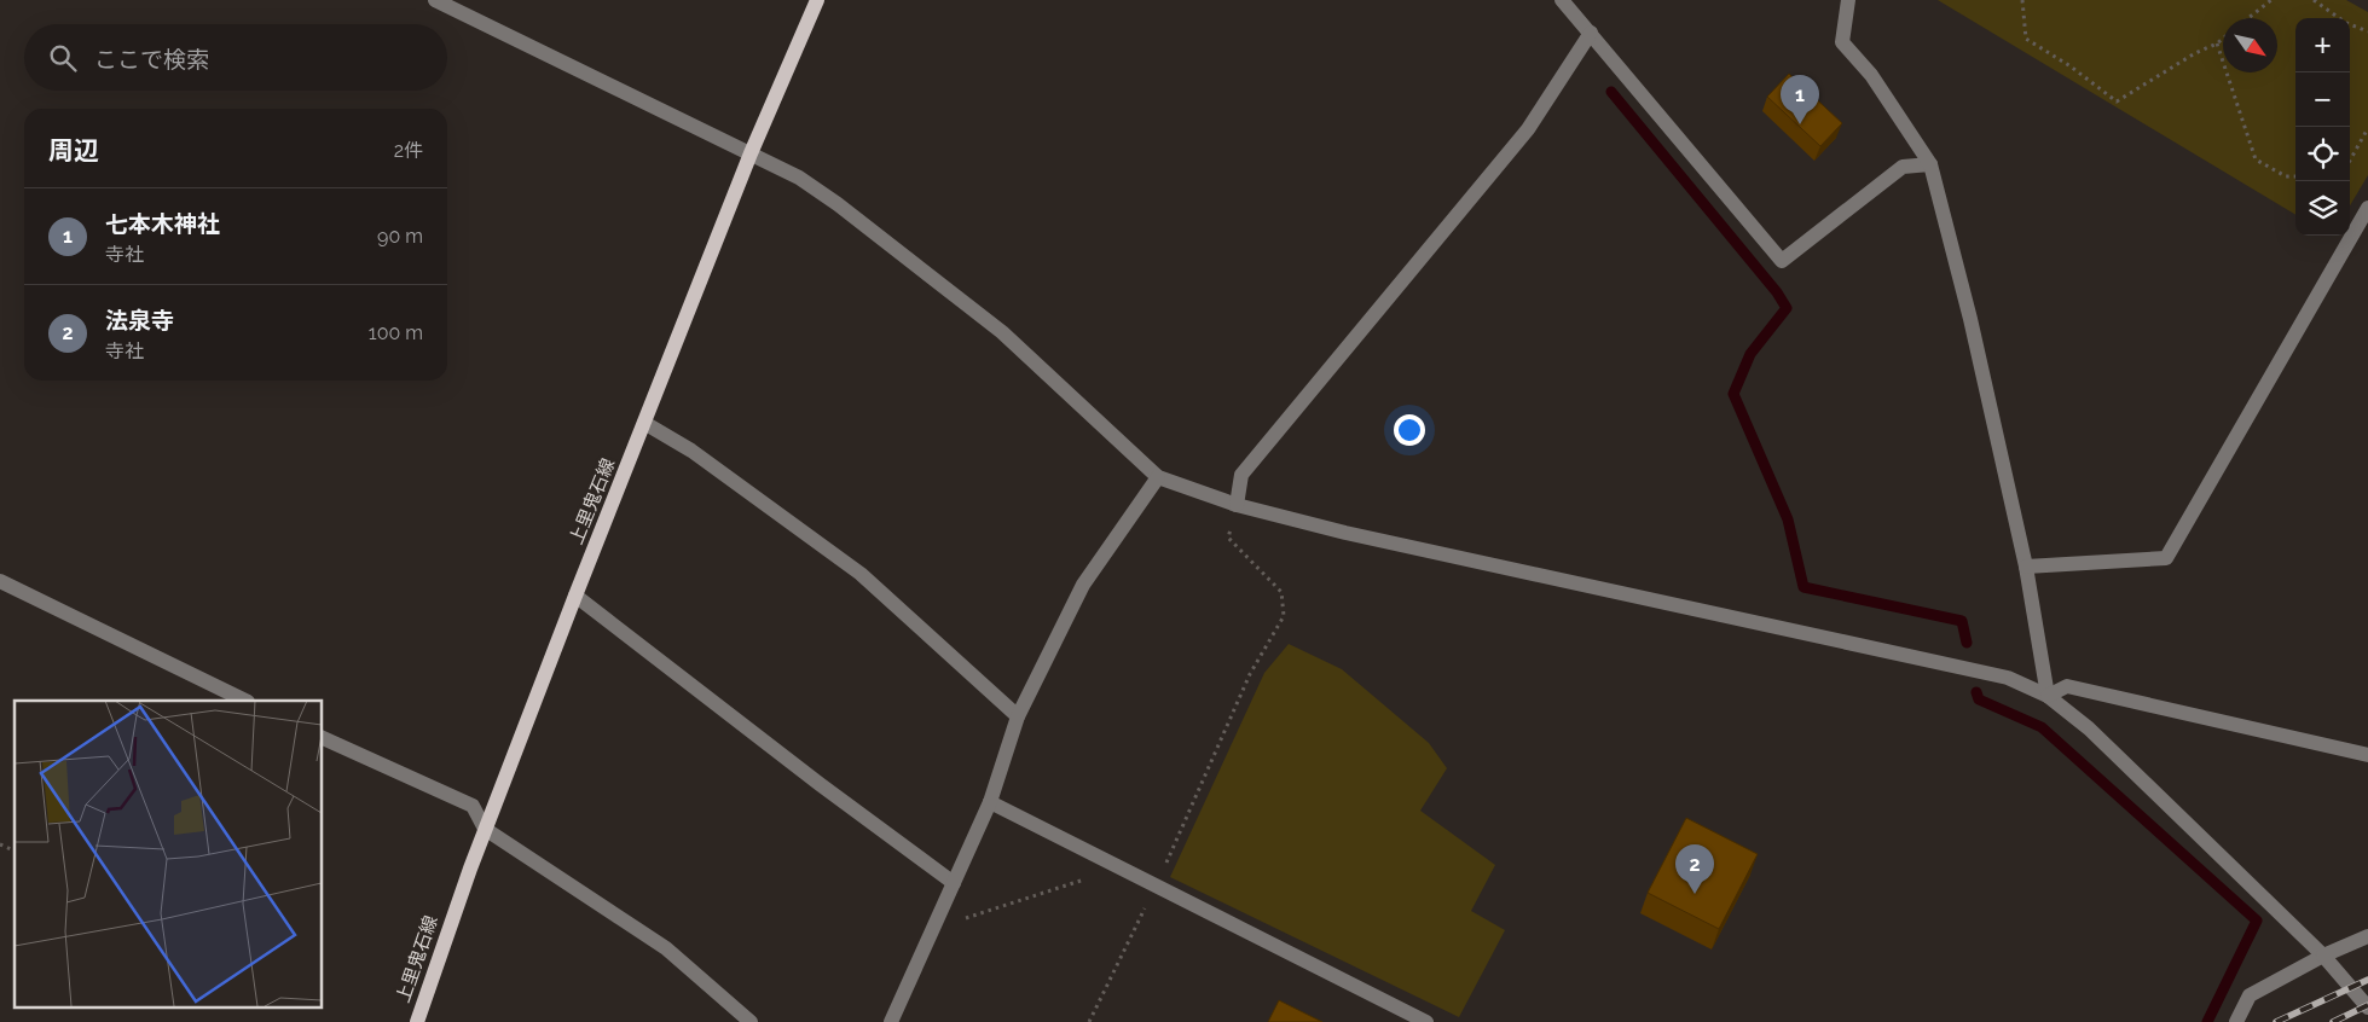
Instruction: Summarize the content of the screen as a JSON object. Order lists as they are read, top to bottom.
{
  "streets": {
    "main road": ["上里鬼石線"]
  },
  "north": "bottom right",
  "page": {
    "map_buttons": ["+", "−"],
    "search": "ここで検索",
    "pins": ["1", "2"],
    "heading": ["周辺", "2件"],
    "list": [
      {
        "mark": "1",
        "name": "七本木神社",
        "note": "寺社",
        "value": "90 m"
      },
      {
        "mark": "2",
        "name": "法泉寺",
        "note": "寺社",
        "value": "100 m"
      }
    ]
  }
}
